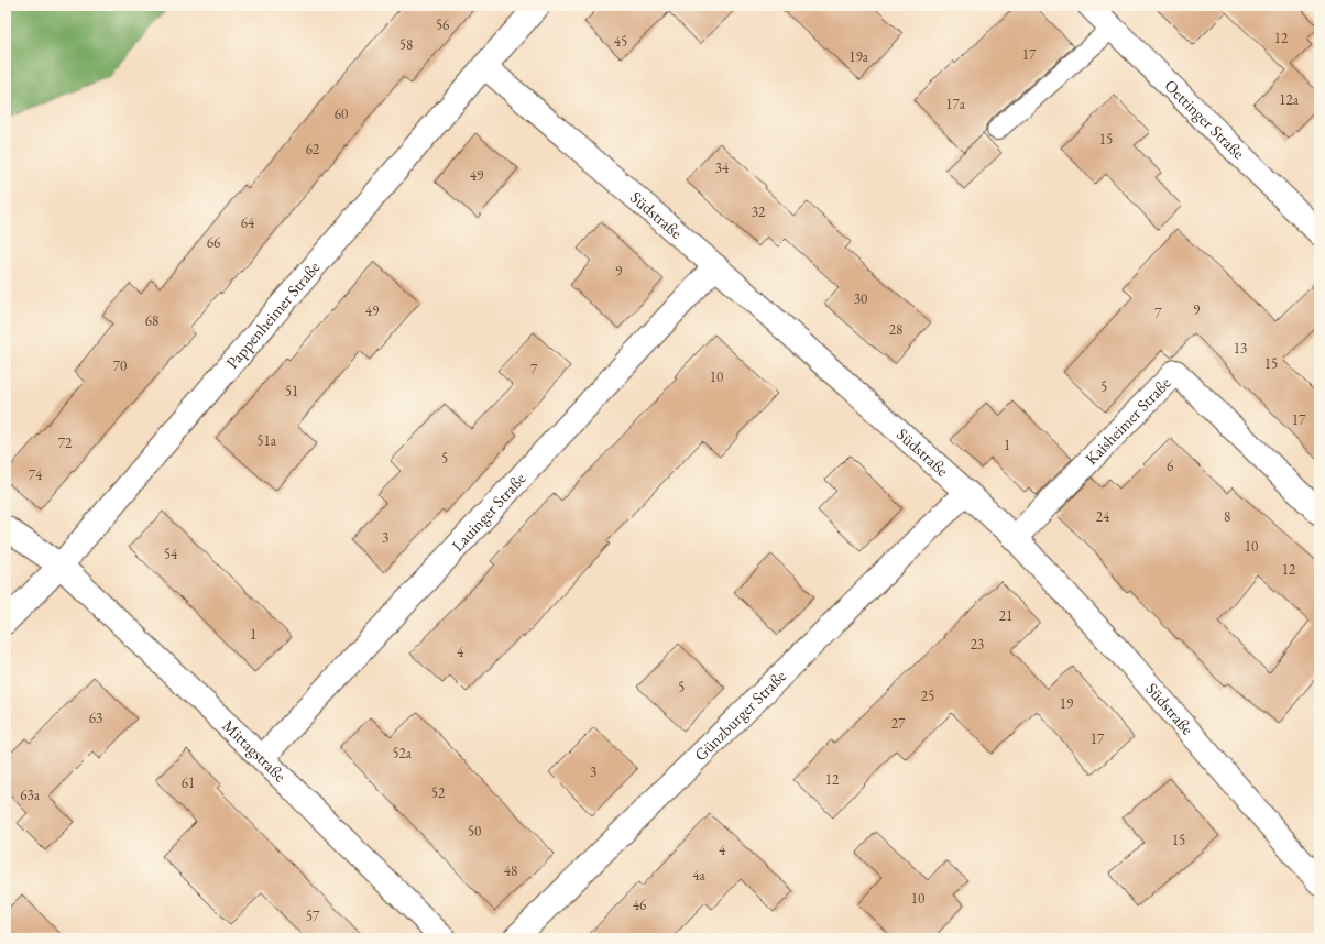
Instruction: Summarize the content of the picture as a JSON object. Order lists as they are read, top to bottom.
{
  "streets": {
    "street": [
      "Oettinger Straße",
      "Südstraße",
      "Pappenheimer Straße",
      "Kaisheimer Straße",
      "Lauinger Straße",
      "Günzburger Straße",
      "Mittagstraße"
    ]
  },
  "crossings": [
    ["Südstraße", "Pappenheimer Straße"],
    ["Südstraße", "Kaisheimer Straße"],
    ["Südstraße", "Lauinger Straße"],
    ["Südstraße", "Günzburger Straße"],
    ["Pappenheimer Straße", "Mittagstraße"],
    ["Lauinger Straße", "Mittagstraße"]
  ],
  "house_numbers": [
    "56",
    "12",
    "45",
    "58",
    "17",
    "19a",
    "12a",
    "17a",
    "60",
    "15",
    "62",
    "34",
    "49",
    "32",
    "64",
    "66",
    "9",
    "30",
    "9",
    "49",
    "7",
    "68",
    "28",
    "13",
    "15",
    "70",
    "7",
    "10",
    "5",
    "51",
    "17",
    "51a",
    "72",
    "1",
    "5",
    "6",
    "74",
    "24",
    "8",
    "3",
    "10",
    "54",
    "12",
    "21",
    "1",
    "23",
    "4",
    "5",
    "25",
    "19",
    "63",
    "27",
    "17",
    "52a",
    "3",
    "12",
    "61",
    "52",
    "63a",
    "50",
    "15",
    "4",
    "48",
    "4a",
    "10",
    "46",
    "57"
  ]
}
